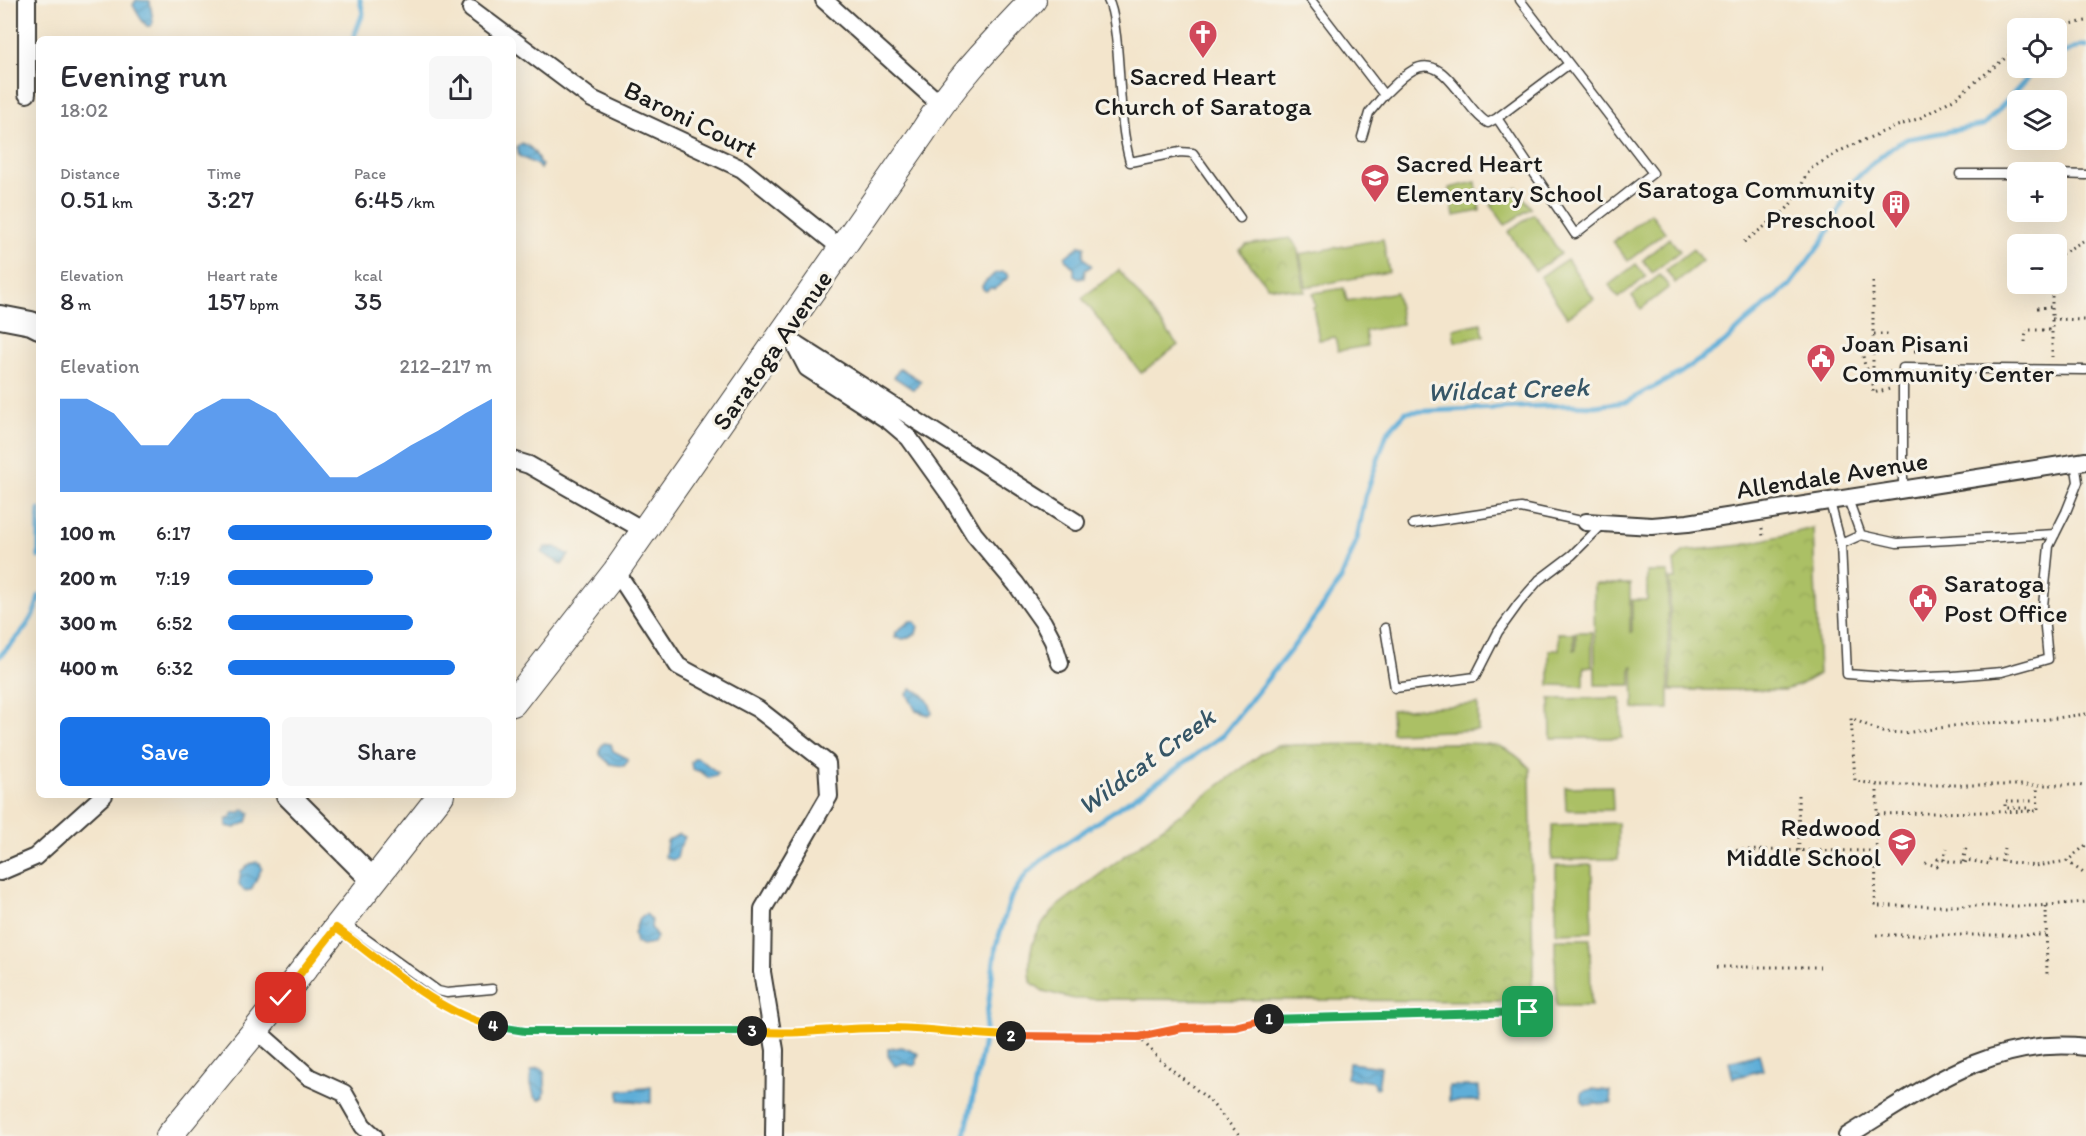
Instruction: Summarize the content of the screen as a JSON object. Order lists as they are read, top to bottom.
{
  "streets": {
    "main road": ["Saratoga Avenue"],
    "street": ["Baroni Court", "Allendale Avenue"]
  },
  "crossings": [
    ["Baroni Court", "Saratoga Avenue"]
  ],
  "water": ["Wildcat Creek"],
  "places": {
    "church": ["Sacred Heart Church of Saratoga"],
    "school or university": ["Sacred Heart Elementary School", "Redwood Middle School"],
    "building": ["Saratoga Community Preschool"],
    "public building": ["Joan Pisani Community Center", "Saratoga Post Office"]
  },
  "page": {
    "map_buttons": ["+", "−"],
    "heading": ["Evening run", "18:02"],
    "stats": [
      ["Distance", "0.51 km"],
      ["Time", "3:27"],
      ["Pace", "6:45 /km"],
      ["Elevation", "8 m"],
      ["Heart rate", "157 bpm"],
      ["kcal", "35"]
    ],
    "chart": ["Elevation", "212–217 m"],
    "list": [
      {
        "name": "100 m",
        "note": "6:17"
      },
      {
        "name": "200 m",
        "note": "7:19"
      },
      {
        "name": "300 m",
        "note": "6:52"
      },
      {
        "name": "400 m",
        "note": "6:32"
      }
    ],
    "buttons": ["Save", "Share"],
    "pins": [
      "1",
      "4",
      "3",
      "2"
    ]
  }
}
